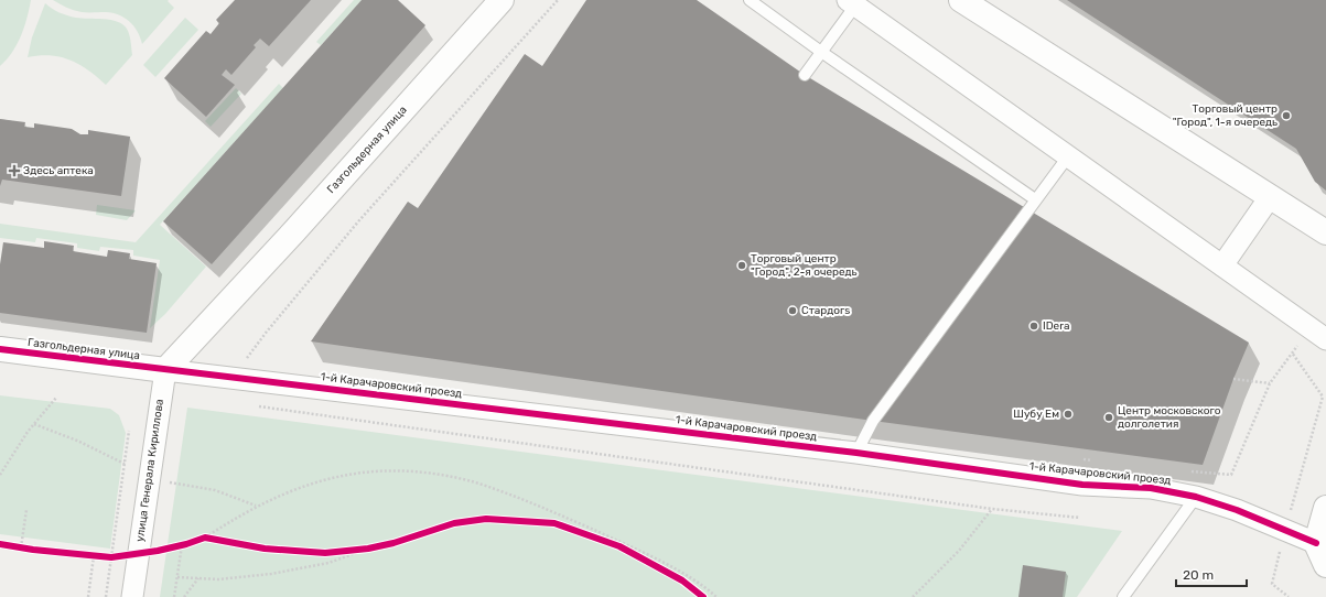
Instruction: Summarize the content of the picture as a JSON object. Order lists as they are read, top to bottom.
{
  "streets": {
    "street": ["Газгольдерная улица", "1-й Карачаровский проезд", "улица Генерала Кириллова"]
  },
  "crossings": [
    ["Газгольдерная улица", "1-й Карачаровский проезд"],
    ["Газгольдерная улица", "улица Генерала Кириллова"],
    ["1-й Карачаровский проезд", "улица Генерала Кириллова"]
  ],
  "places": {
    "other": [
      "Торговый центр \"Город\", 1-я очередь",
      "Торговый центр \"Город\", 2-я очередь",
      "Стардогs",
      "IDera",
      "Шубу Ем",
      "Центр московского долголетия"
    ],
    "health": ["Здесь аптека"]
  },
  "scale_bar": "20 m"
}
